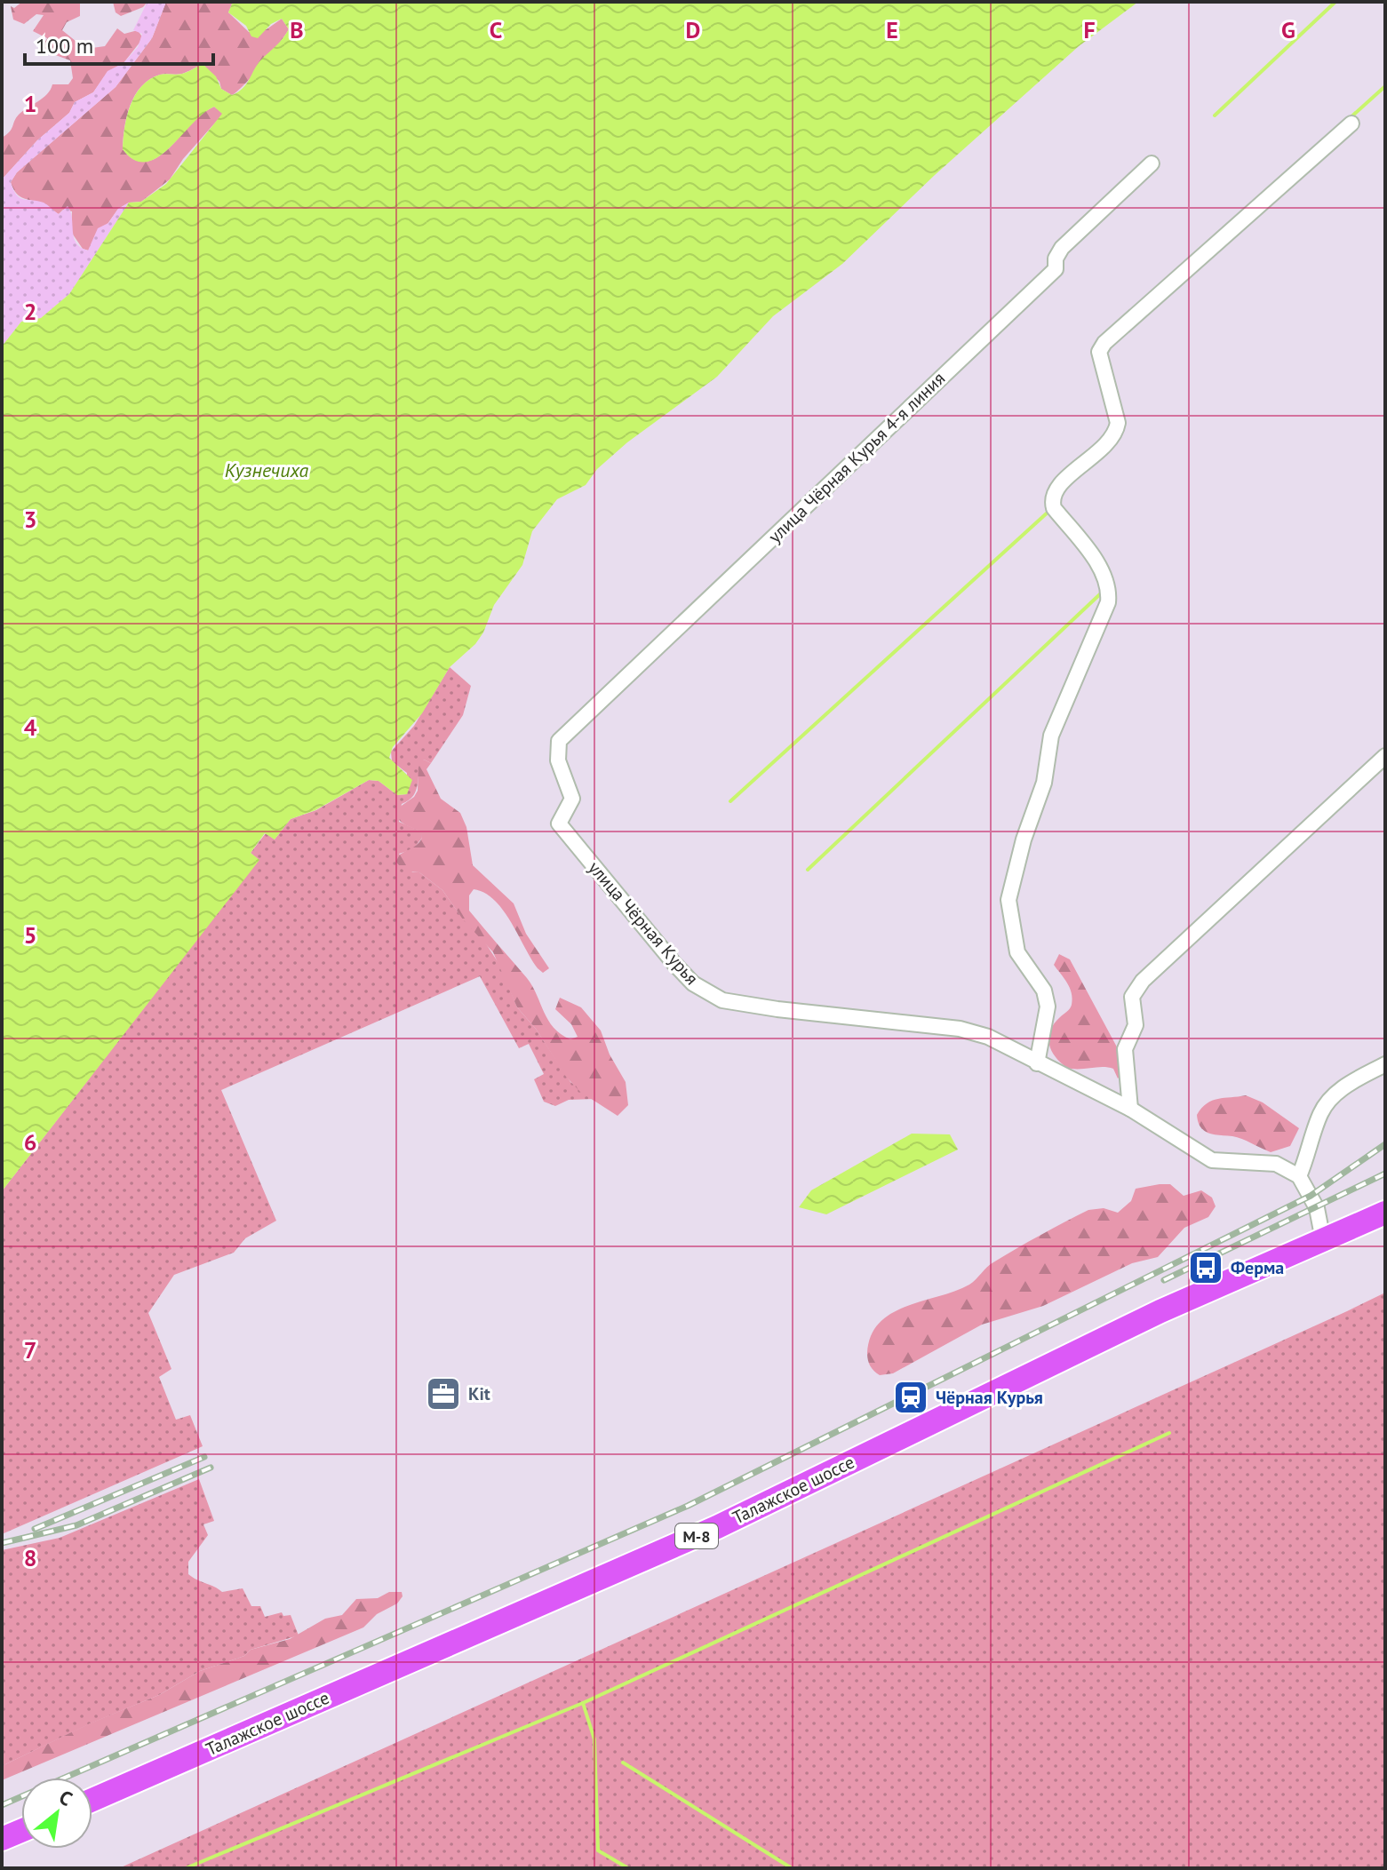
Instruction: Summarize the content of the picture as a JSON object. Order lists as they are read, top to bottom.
{
  "streets": {
    "main road": ["Талажское шоссе", "М-8"],
    "street": ["улица Чёрная Курья 4-я линия", "улица Чёрная Курья"]
  },
  "crossings": [
    ["улица Чёрная Курья 4-я линия", "улица Чёрная Курья"]
  ],
  "water": ["Кузнечиха"],
  "places": {
    "bus stop": ["Ферма"],
    "office": ["Kit"],
    "station": ["Чёрная Курья"]
  },
  "scale_bar": "100 m",
  "north": "top right",
  "grid": {
    "columns": [
      "B",
      "C",
      "D",
      "E",
      "F",
      "G"
    ],
    "rows": [
      "1",
      "2",
      "3",
      "4",
      "5",
      "6",
      "7",
      "8"
    ]
  }
}
